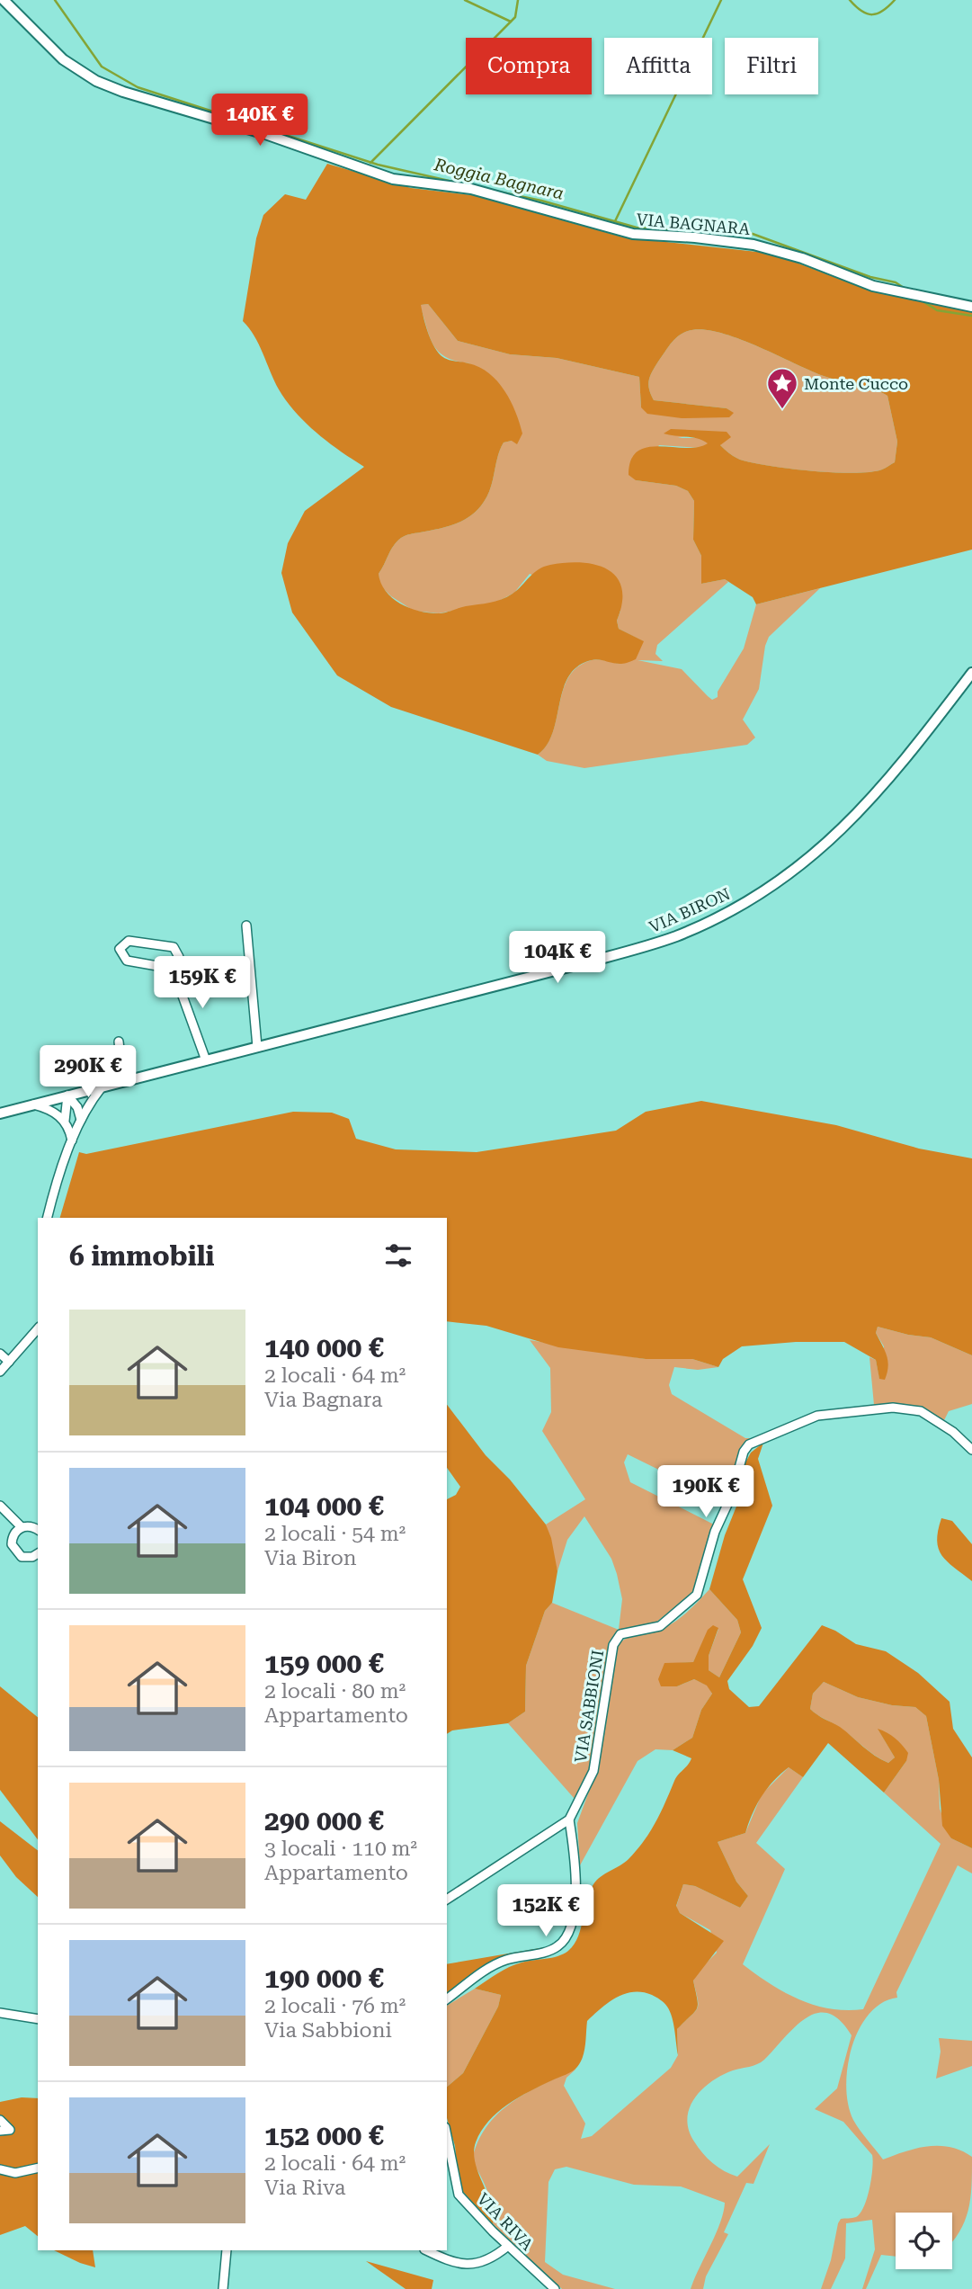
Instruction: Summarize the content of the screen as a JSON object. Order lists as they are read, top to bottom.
{
  "streets": {
    "street": [
      "VIA BAGNARA",
      "VIA BIRON",
      "VIA SABBIONI",
      "VIA RIVA"
    ]
  },
  "water": ["Roggia Bagnara"],
  "places": {
    "place": ["Monte Cucco"]
  },
  "page": {
    "chip": ["Compra", "Affitta", "Filtri"],
    "price": [
      "140K €",
      "104K €",
      "159K €",
      "290K €",
      "190K €",
      "152K €"
    ],
    "heading": "6 immobili",
    "list": [
      {
        "name": "140 000 €",
        "note": "2 locali · 64 m² · Via Bagnara"
      },
      {
        "name": "104 000 €",
        "note": "2 locali · 54 m² · Via Biron"
      },
      {
        "name": "159 000 €",
        "note": "2 locali · 80 m² · Appartamento"
      },
      {
        "name": "290 000 €",
        "note": "3 locali · 110 m² · Appartamento"
      },
      {
        "name": "190 000 €",
        "note": "2 locali · 76 m² · Via Sabbioni"
      },
      {
        "name": "152 000 €",
        "note": "2 locali · 64 m² · Via Riva"
      }
    ]
  }
}
